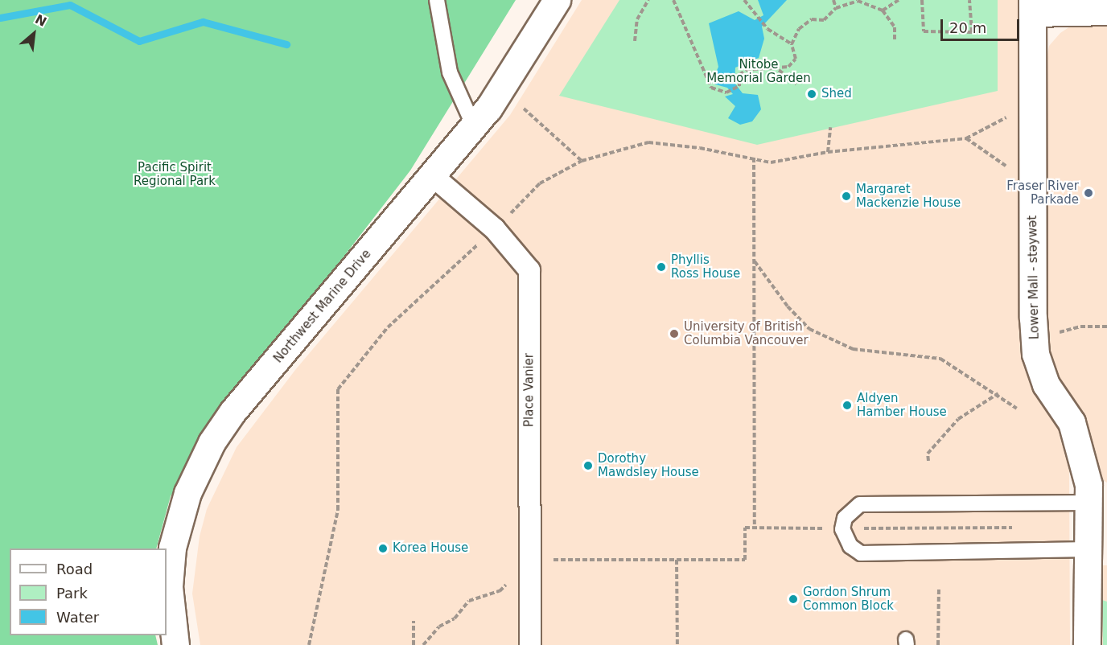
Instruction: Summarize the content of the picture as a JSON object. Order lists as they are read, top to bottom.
{
  "streets": {
    "street": ["Lower Mall - stəywət", "Northwest Marine Drive", "Place Vanier"]
  },
  "crossings": [
    ["Northwest Marine Drive", "Place Vanier"]
  ],
  "parks": ["Nitobe Memorial Garden", "Pacific Spirit Regional Park"],
  "places": [
    "Shed",
    "Fraser River Parkade",
    "Margaret Mackenzie House",
    "Phyllis Ross House",
    "University of British Columbia Vancouver",
    "Aldyen Hamber House",
    "Dorothy Mawdsley House",
    "Korea House",
    "Gordon Shrum Common Block"
  ],
  "legend": ["Road", "Park", "Water"],
  "scale_bar": "20 m",
  "north": "top right"
}
